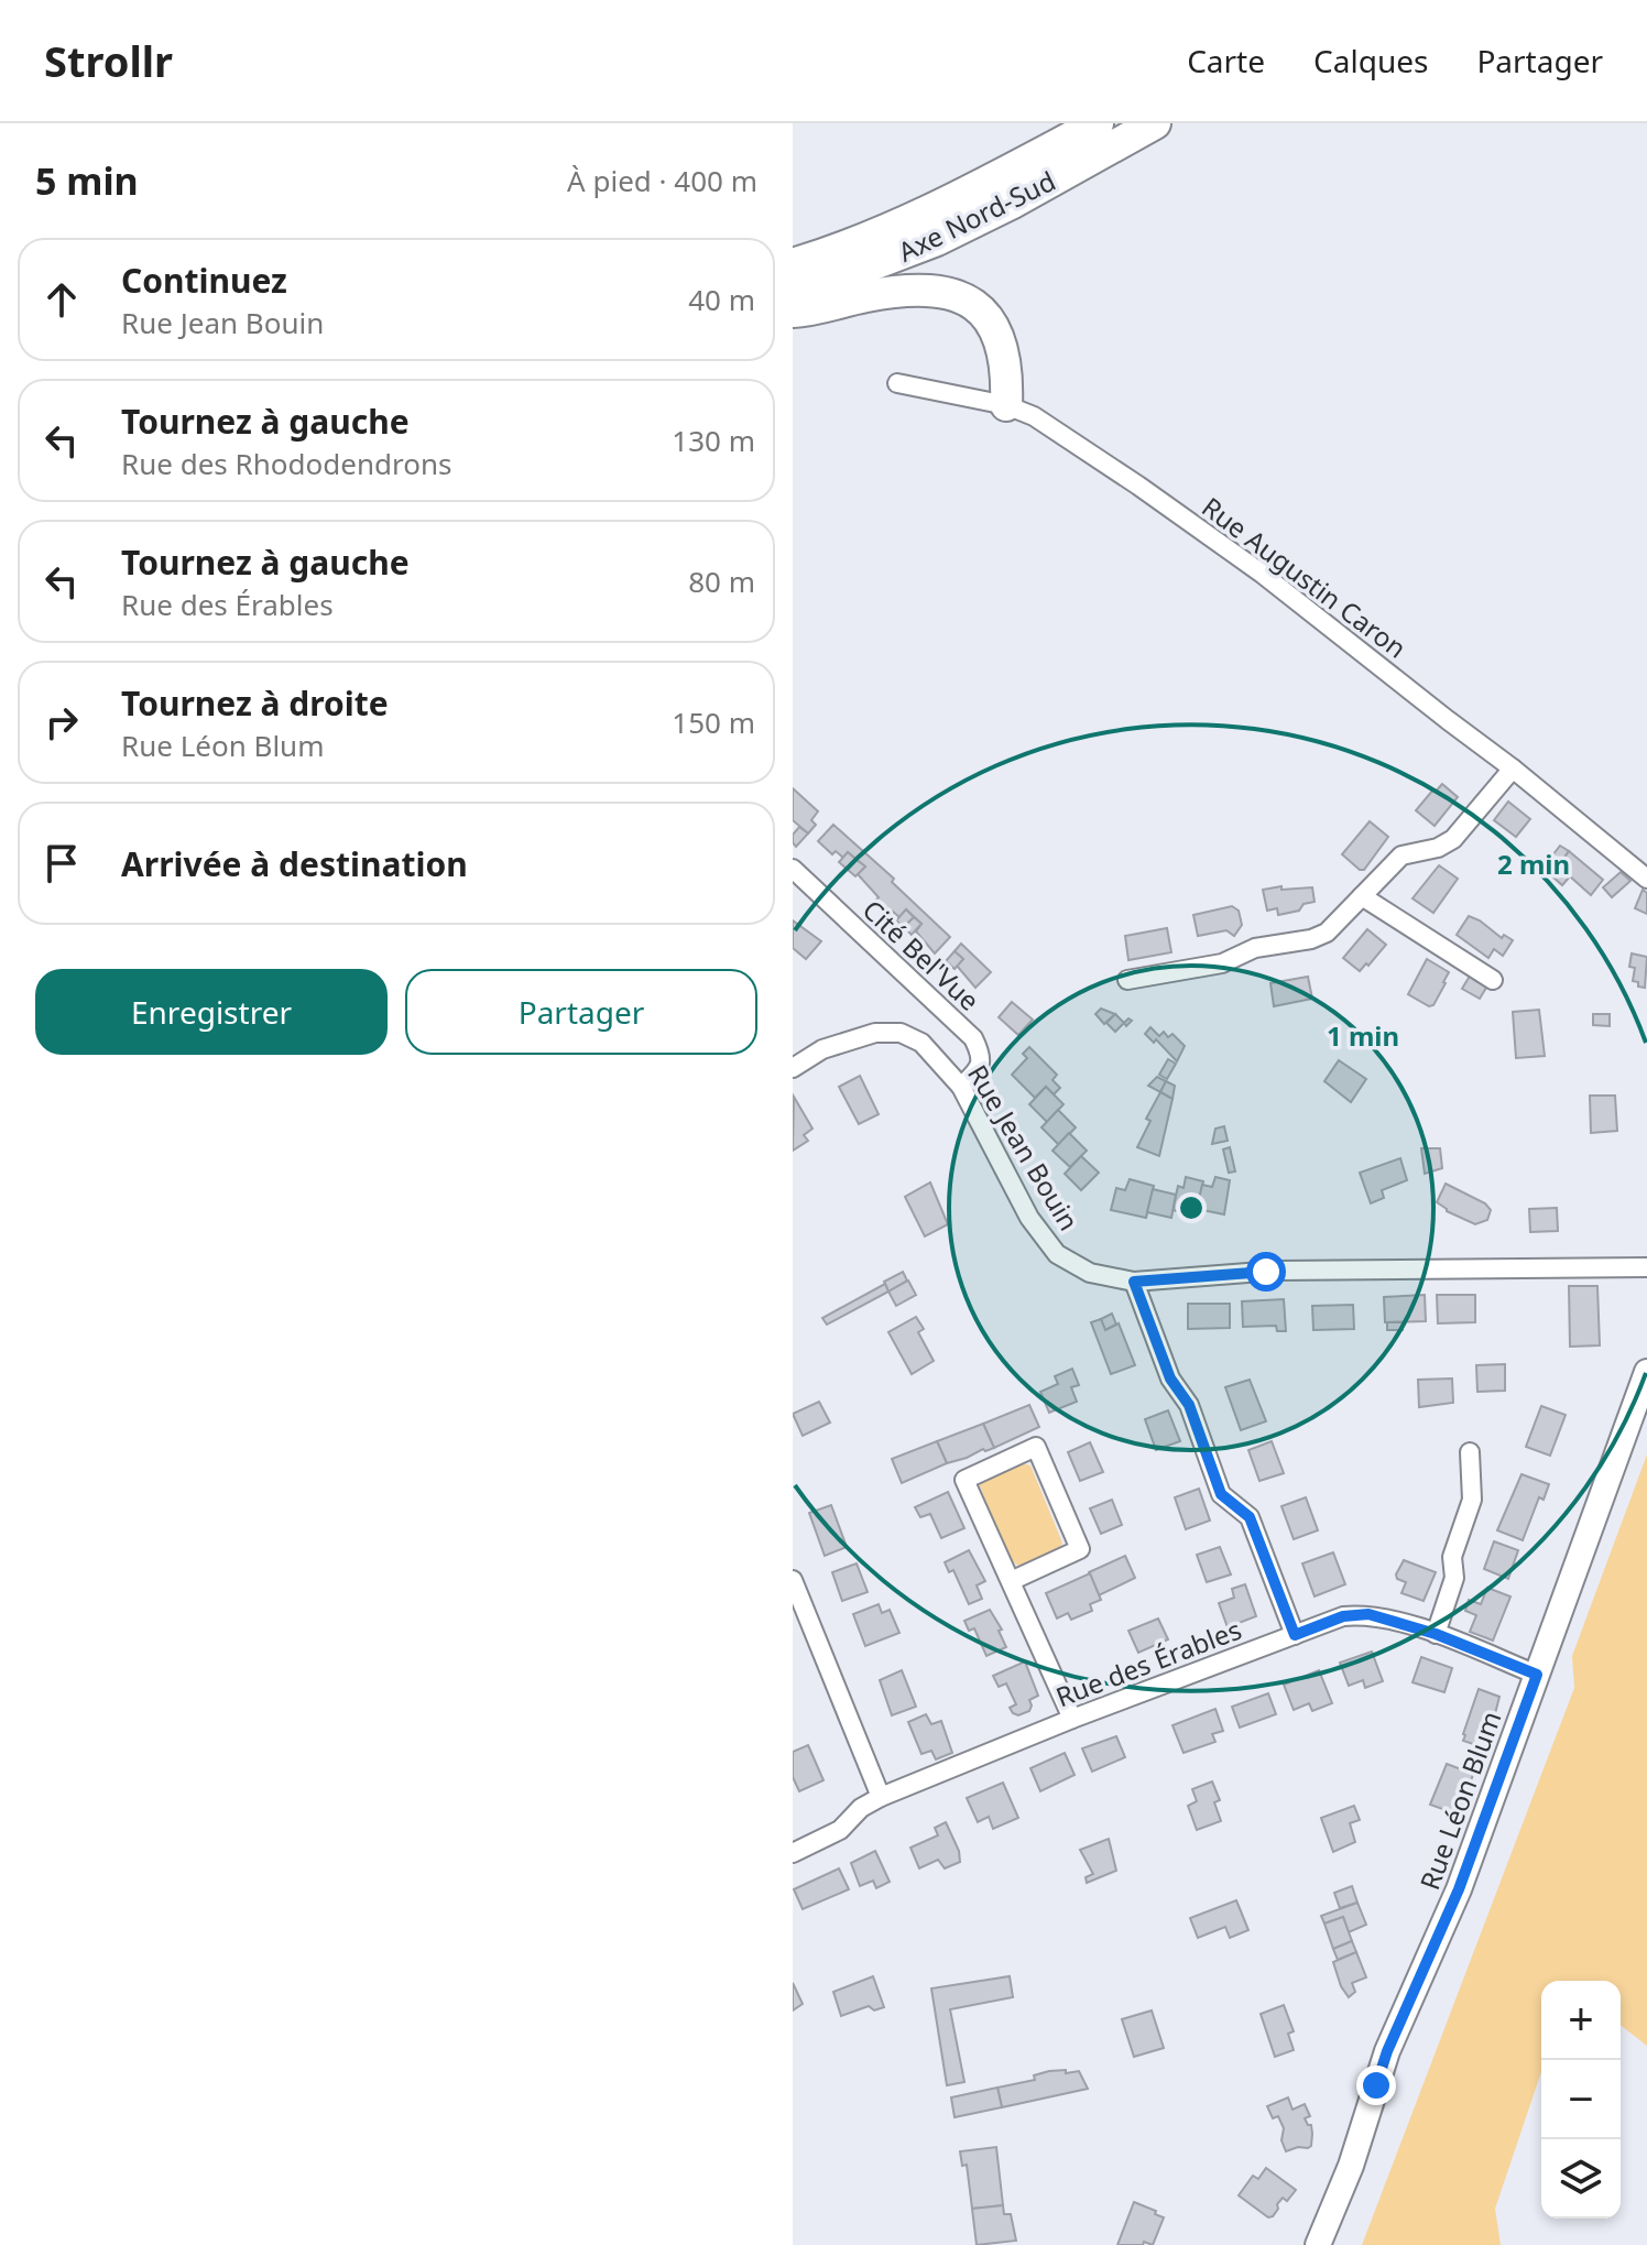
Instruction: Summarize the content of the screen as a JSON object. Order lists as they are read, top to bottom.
{
  "streets": {
    "highway": ["Axe Nord-Sud"],
    "street": [
      "Rue Augustin Caron",
      "Cité Bel'Vue",
      "Rue Jean Bouin",
      "Rue des Érables",
      "Rue Léon Blum"
    ]
  },
  "crossings": [
    ["Cité Bel'Vue", "Rue Jean Bouin"],
    ["Rue des Érables", "Rue Léon Blum"]
  ],
  "page": {
    "header": "Strollr",
    "nav": ["Carte", "Calques", "Partager"],
    "heading": ["5 min", "À pied · 400 m"],
    "list": [
      ["Continuez", "Rue Jean Bouin", "40 m"],
      ["Tournez à gauche", "Rue des Rhododendrons", "130 m"],
      ["Tournez à gauche", "Rue des Érables", "80 m"],
      ["Tournez à droite", "Rue Léon Blum", "150 m"],
      "Arrivée à destination"
    ],
    "buttons": ["Enregistrer", "Partager"],
    "map_buttons": ["+", "−"]
  },
  "rings": ["2 min", "1 min"]
}
